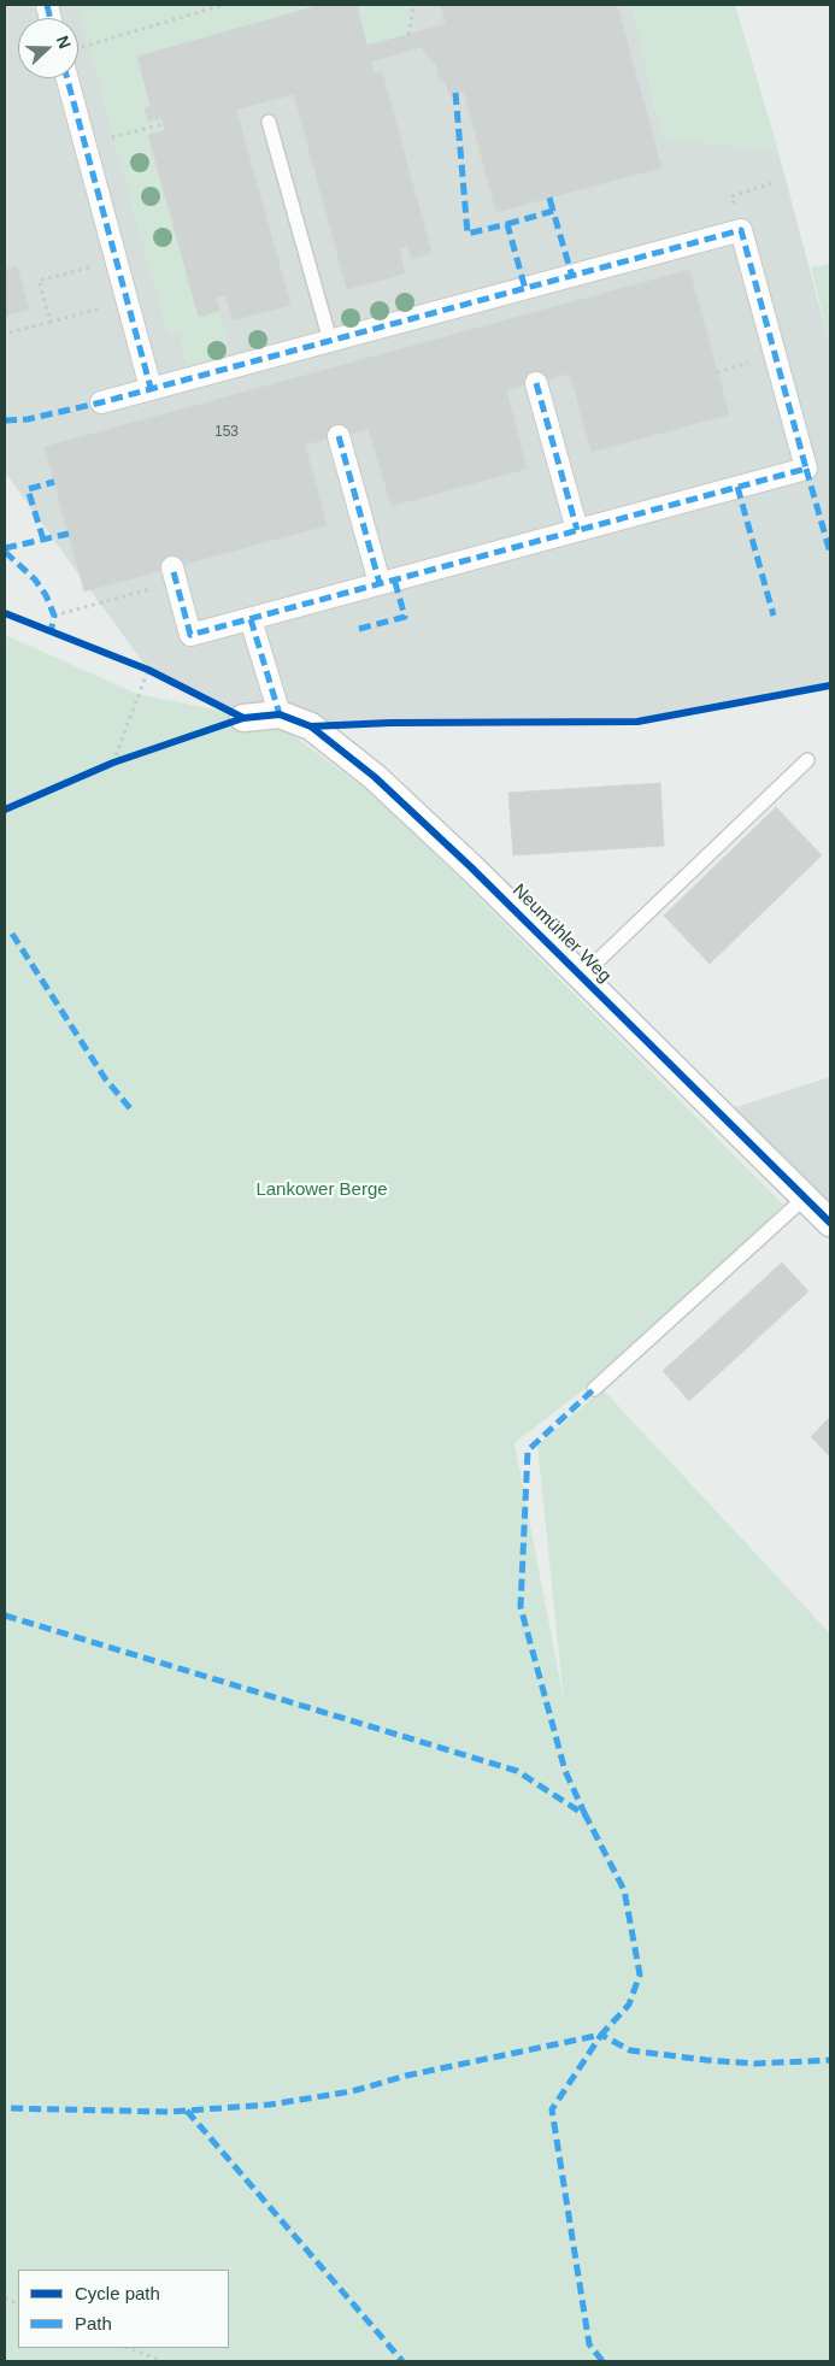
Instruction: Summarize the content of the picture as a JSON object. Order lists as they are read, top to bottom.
{
  "streets": {
    "street": ["Neumühler Weg"]
  },
  "parks": ["Lankower Berge"],
  "house_numbers": ["153"],
  "legend": ["Cycle path", "Path"],
  "north": "right"
}
